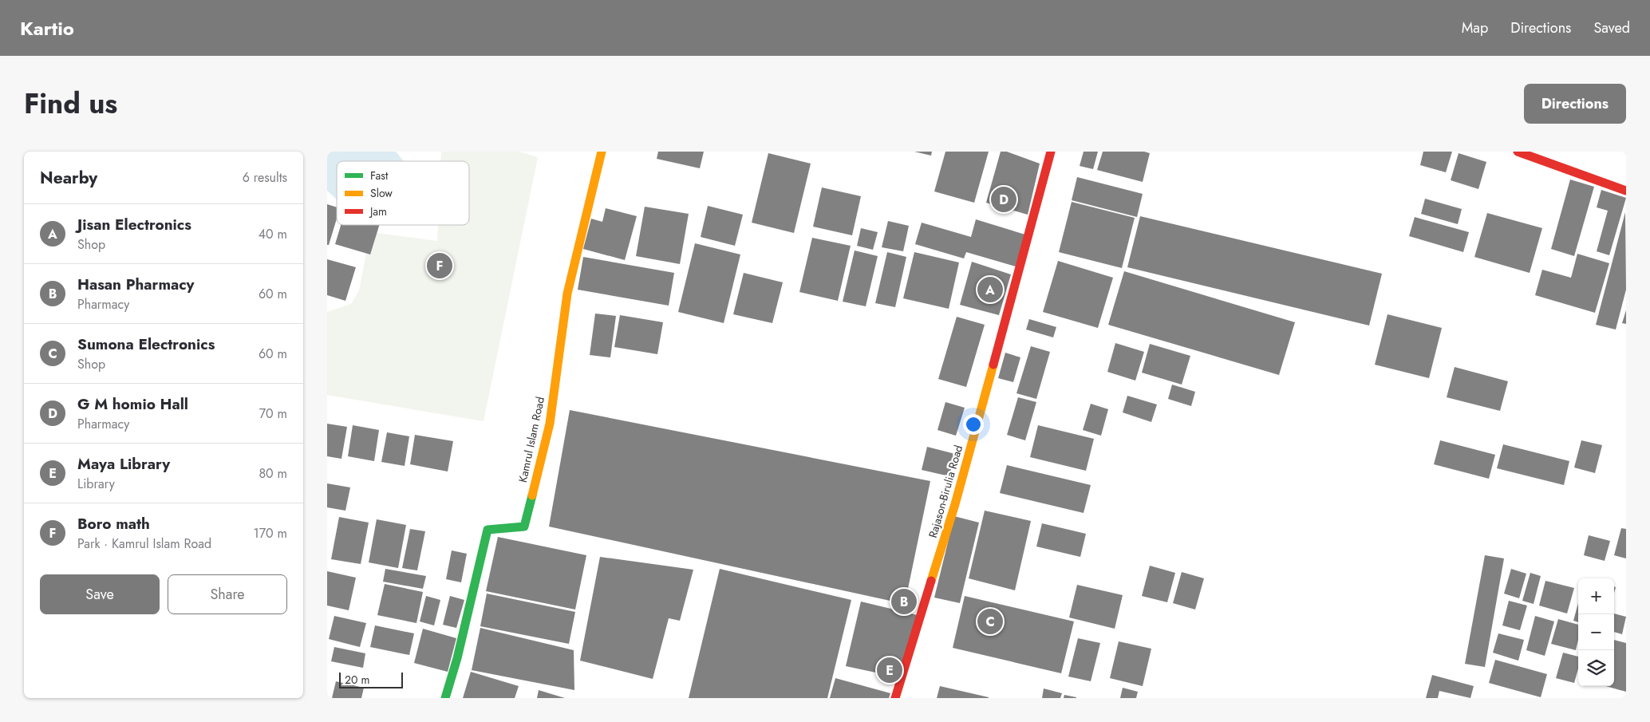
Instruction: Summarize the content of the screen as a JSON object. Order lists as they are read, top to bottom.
{
  "streets": {
    "street": ["Kamrul Islam Road", "Rajason-Birulia Road"]
  },
  "legend": ["Fast", "Slow", "Jam"],
  "scale_bar": "20 m",
  "page": {
    "header": "Kartio",
    "nav": ["Map", "Directions", "Saved"],
    "title": "Find us",
    "buttons": [
      "Directions",
      ["Save", "Share"]
    ],
    "heading": ["Nearby", "6 results"],
    "pins": [
      "D",
      "F",
      "A",
      "B",
      "C",
      "E"
    ],
    "list": [
      {
        "mark": "A",
        "name": "Jisan Electronics",
        "note": "Shop",
        "value": "40 m"
      },
      {
        "mark": "B",
        "name": "Hasan Pharmacy",
        "note": "Pharmacy",
        "value": "60 m"
      },
      {
        "mark": "C",
        "name": "Sumona Electronics",
        "note": "Shop",
        "value": "60 m"
      },
      {
        "mark": "D",
        "name": "G M homio Hall",
        "note": "Pharmacy",
        "value": "70 m"
      },
      {
        "mark": "E",
        "name": "Maya Library",
        "note": "Library",
        "value": "80 m"
      },
      {
        "mark": "F",
        "name": "Boro math",
        "note": "Park · Kamrul Islam Road",
        "value": "170 m"
      }
    ],
    "map_buttons": ["+", "−"],
    "scale": "20 m"
  }
}
